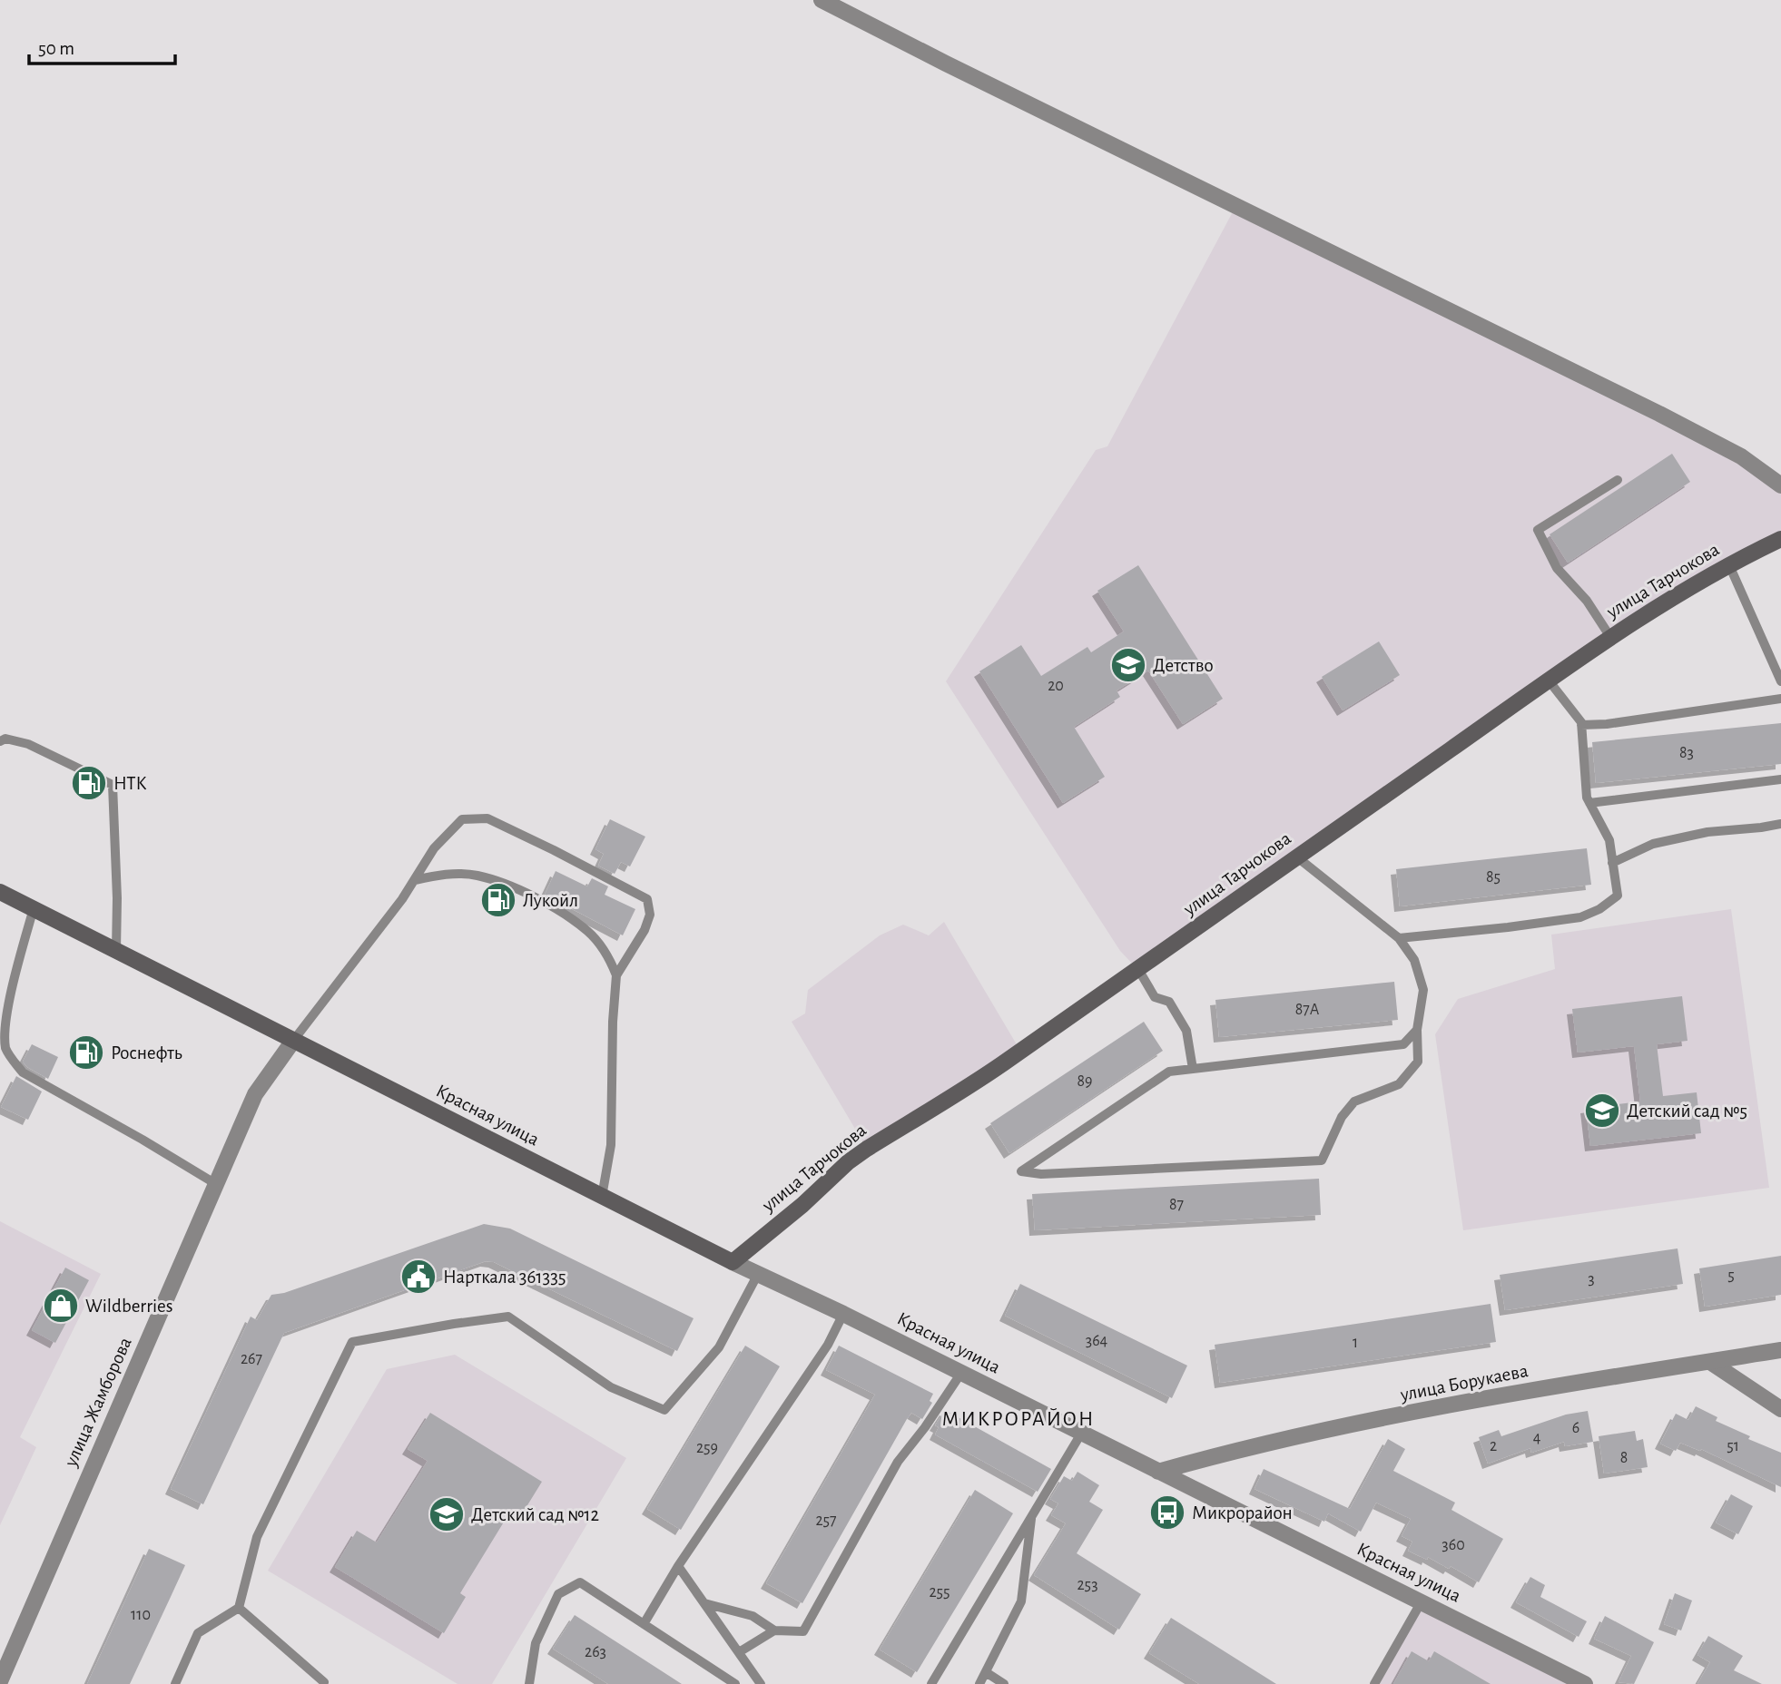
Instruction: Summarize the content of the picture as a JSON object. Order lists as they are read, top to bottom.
{
  "streets": {
    "main road": ["улица Тарчокова", "Красная улица"],
    "street": ["улица Борукаева", "улица Жамборова"]
  },
  "crossings": [
    ["улица Тарчокова", "Красная улица"],
    ["Красная улица", "улица Борукаева"],
    ["Красная улица", "улица Жамборова"]
  ],
  "districts": ["МИКРОРАЙОН"],
  "places": {
    "school or university": ["Детство", "Детский сад №5", "Детский сад №12"],
    "fuel station": ["НТК", "Лукойл", "Роснефть"],
    "public building": ["Нарткала 361335"],
    "shop": ["Wildberries"],
    "bus stop": ["Микрорайон"]
  },
  "house_numbers": [
    "20",
    "83",
    "85",
    "87А",
    "89",
    "87",
    "5",
    "3",
    "364",
    "1",
    "267",
    "6",
    "4",
    "2",
    "51",
    "259",
    "8",
    "257",
    "360",
    "253",
    "255",
    "110",
    "263"
  ],
  "scale_bar": "50 m"
}
